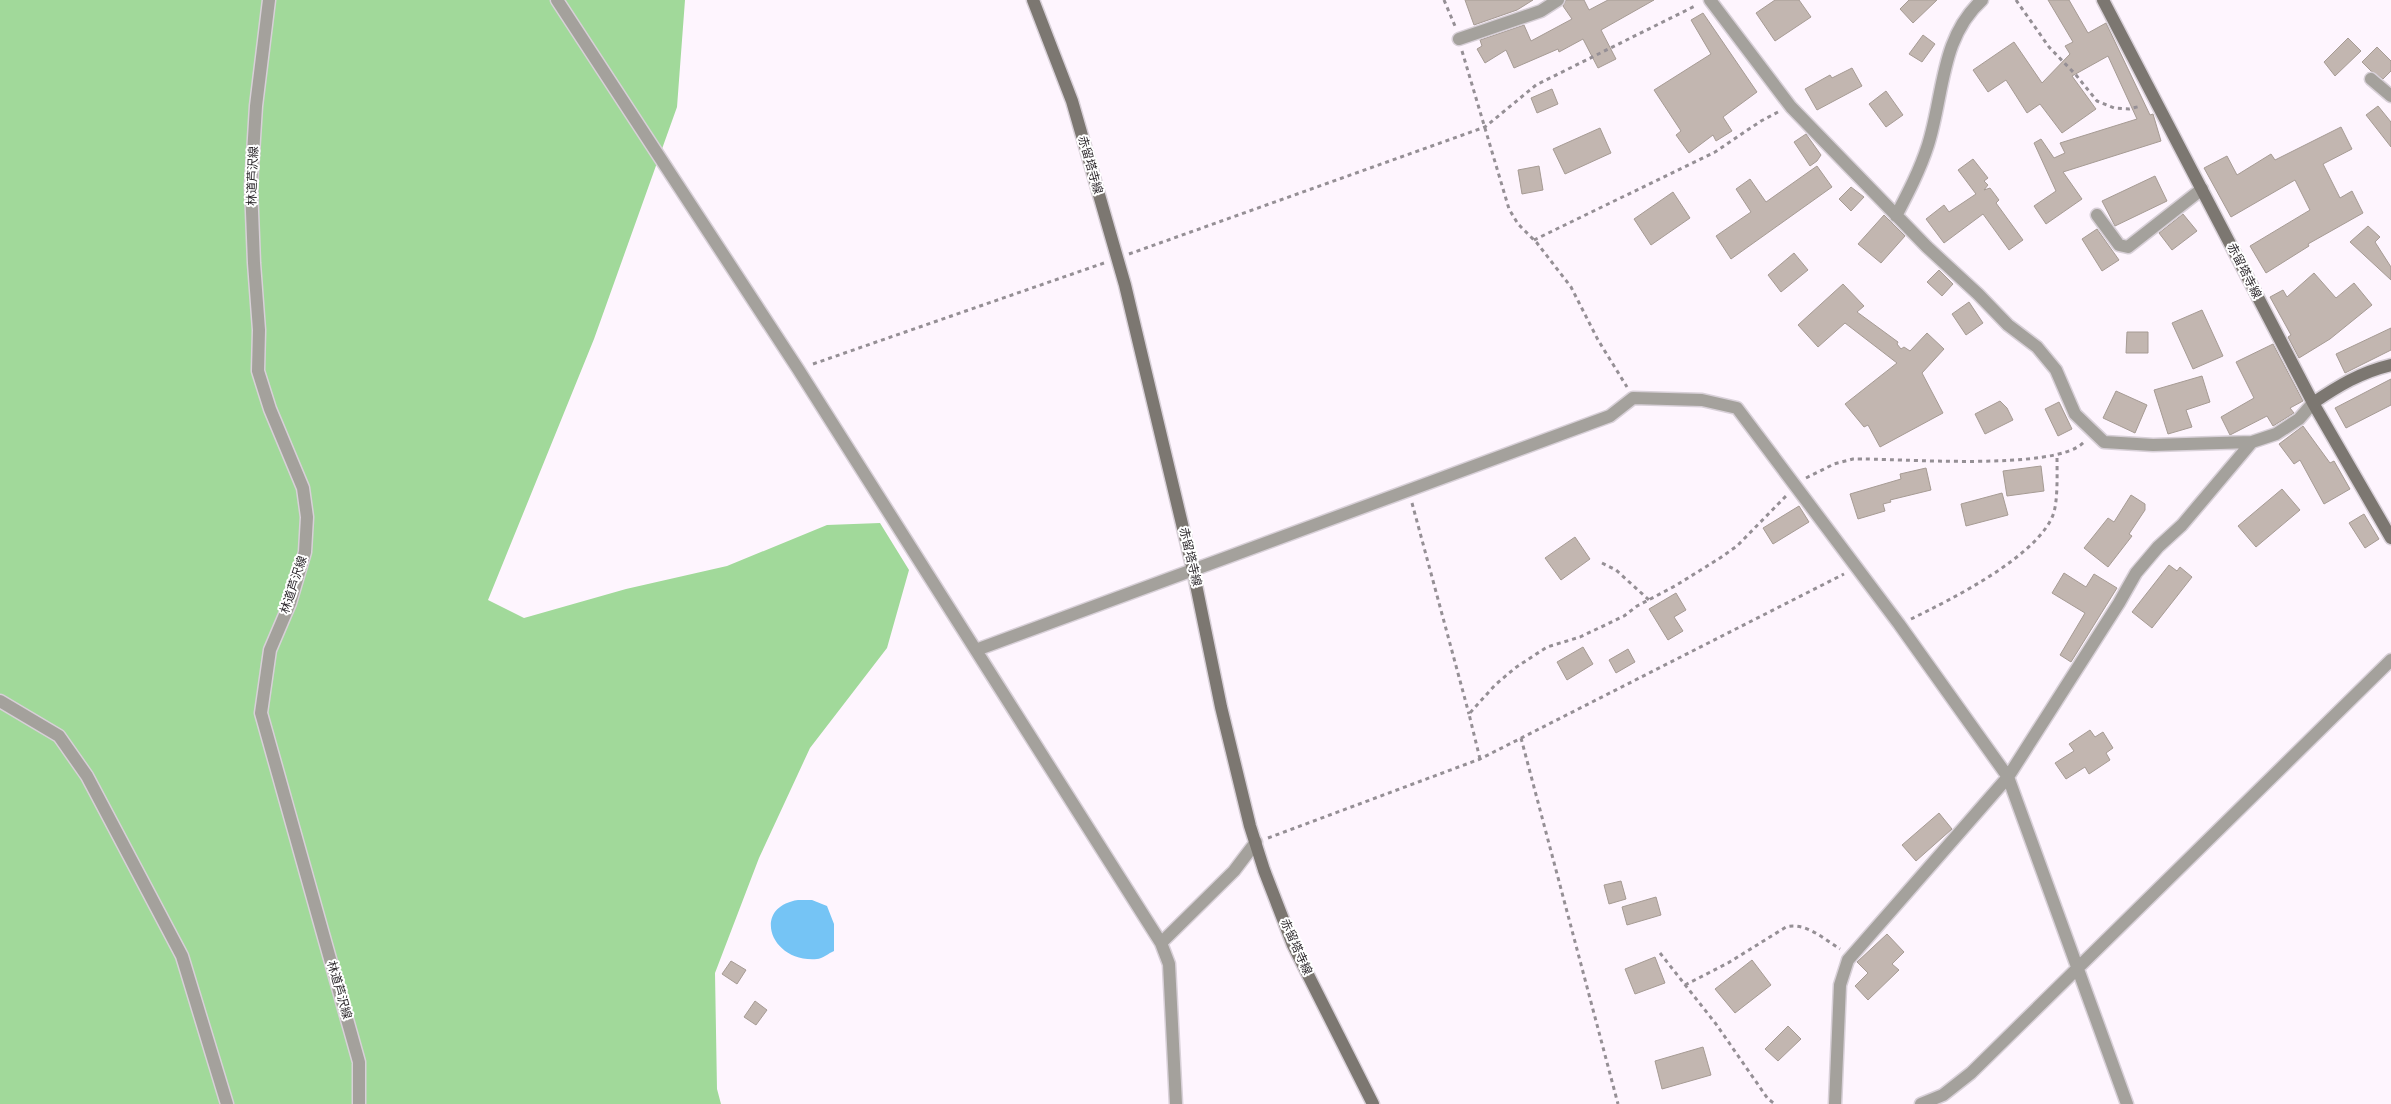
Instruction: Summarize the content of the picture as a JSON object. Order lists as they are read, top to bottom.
{
  "streets": {
    "main road": ["赤留塔寺線"],
    "street": ["林道芦沢線"]
  }
}
